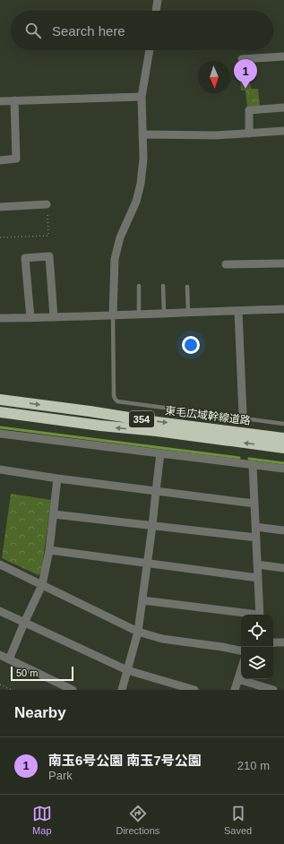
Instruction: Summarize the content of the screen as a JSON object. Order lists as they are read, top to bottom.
{
  "streets": {
    "highway": ["東毛広域幹線道路", "354"]
  },
  "scale_bar": "50 m",
  "north": "bottom",
  "page": {
    "search": "Search here",
    "pins": "1",
    "scale": "50 m",
    "heading": "Nearby",
    "list": [
      {
        "mark": "1",
        "name": "南玉6号公園 南玉7号公園",
        "note": "Park",
        "value": "210 m"
      }
    ],
    "nav": ["Map", "Directions", "Saved"]
  }
}
